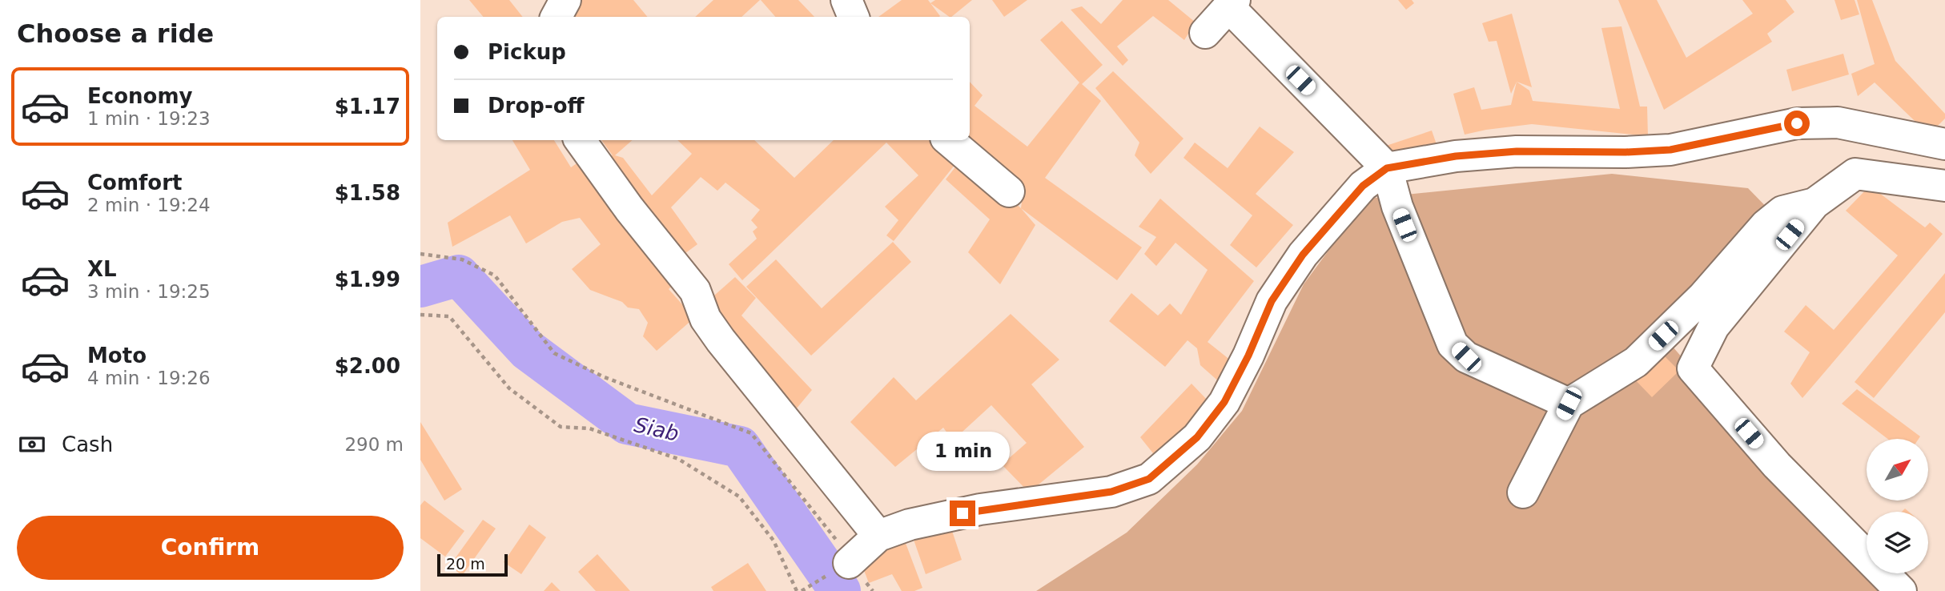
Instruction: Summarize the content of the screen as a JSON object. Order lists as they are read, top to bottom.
{
  "water": ["Siab"],
  "scale_bar": "20 m",
  "north": "top right",
  "page": {
    "heading": "Choose a ride",
    "banner": ["Pickup", "Drop-off"],
    "list": [
      {
        "name": "Economy",
        "note": "1 min · 19:23",
        "value": "$1.17"
      },
      {
        "name": "Comfort",
        "note": "2 min · 19:24",
        "value": "$1.58"
      },
      {
        "name": "XL",
        "note": "3 min · 19:25",
        "value": "$1.99"
      },
      {
        "name": "Moto",
        "note": "4 min · 19:26",
        "value": "$2.00"
      }
    ],
    "pay": ["Cash", "290 m"],
    "bubble": "1 min",
    "buttons": "Confirm",
    "scale": "20 m"
  }
}
